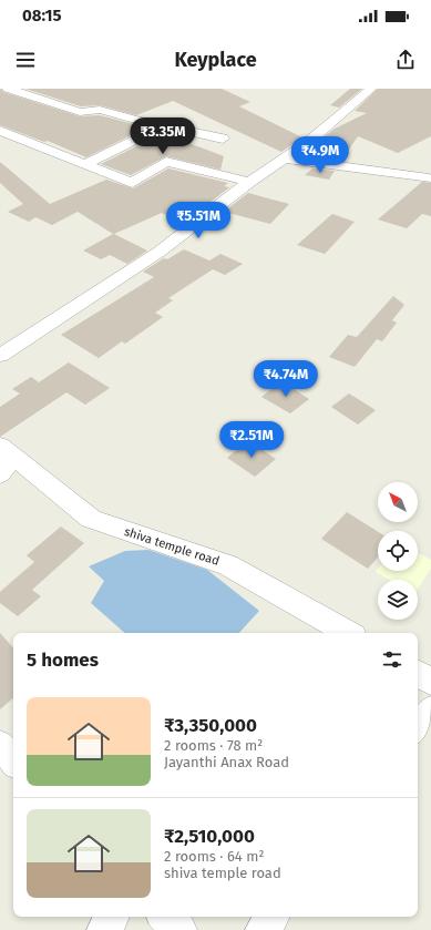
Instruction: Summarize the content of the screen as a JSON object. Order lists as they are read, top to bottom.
{
  "streets": {
    "street": ["shiva temple road"]
  },
  "north": "top left",
  "page": {
    "status": "08:15",
    "header": "Keyplace",
    "price": [
      "₹3.35M",
      "₹4.9M",
      "₹5.51M",
      "₹4.74M",
      "₹2.51M"
    ],
    "heading": "5 homes",
    "list": [
      {
        "name": "₹3,350,000",
        "note": "2 rooms · 78 m² · Jayanthi Anax Road"
      },
      {
        "name": "₹2,510,000",
        "note": "2 rooms · 64 m² · shiva temple road"
      }
    ]
  }
}
